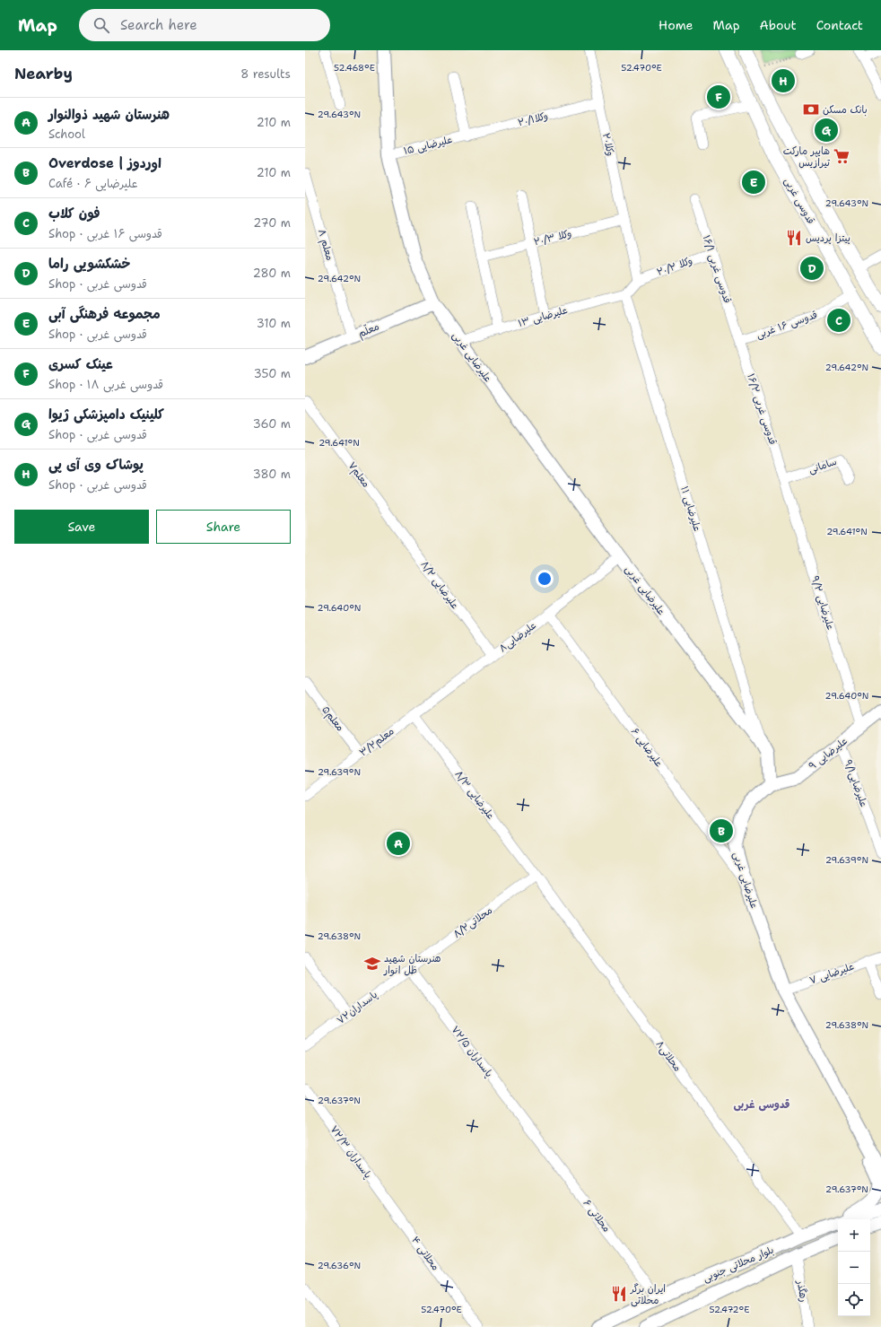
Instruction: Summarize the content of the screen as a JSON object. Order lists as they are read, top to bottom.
{
  "streets": {
    "main road": ["قدوسی غربی"],
    "street": [
      "وکلا۲۰/۱",
      "وکلا۲۰",
      "۱۵ علیرضایی",
      "وکلا ۲۰/۳",
      "۸ معلم",
      "وکلا ۲۰/۲",
      "۱۶/۱ قدوسی غربی",
      "۱۳ علیرضایی",
      "قدوسی ۱۶ غربی",
      "معلّم",
      "علیرضایی غربی",
      "۱۶/۲ قدوسی غربی",
      "سامانی",
      "معلم۷",
      "۱۱ علیرضایی",
      "علیرضایی ۸/۲",
      "۹/۲ علیرضایی",
      "علیرضایی۸",
      "معلم۵",
      "معلم۳/۲",
      "۶ علیرضایی",
      "۹ علیرضایی",
      "علیرضایی۹/۱",
      "۸/۳ علیرضایی",
      "محلاتی۸/۲",
      "۷ علیرضایی",
      "پاسداران۷۲",
      "۷۲/۵ پاسداران",
      "محلاتی۸",
      "۷۲/۳ پاسداران",
      "۶ محلاتی",
      "۴ محلاتی",
      "بلوار محلاتی جنوبی",
      "رهگذر"
    ]
  },
  "crossings": [
    ["وکلا۲۰/۱", "وکلا۲۰"],
    ["وکلا۲۰/۱", "۱۵ علیرضایی"],
    ["وکلا۲۰", "وکلا ۲۰/۳"],
    ["وکلا۲۰", "وکلا ۲۰/۲"],
    ["۱۵ علیرضایی", "علیرضایی غربی"],
    ["قدوسی غربی", "قدوسی ۱۶ غربی"],
    ["۸ معلم", "معلّم"],
    ["وکلا ۲۰/۲", "۱۶/۱ قدوسی غربی"],
    ["۱۶/۱ قدوسی غربی", "قدوسی ۱۶ غربی"],
    ["۱۶/۱ قدوسی غربی", "۱۶/۲ قدوسی غربی"],
    ["۱۳ علیرضایی", "علیرضایی غربی"],
    ["۱۳ علیرضایی", "۱۱ علیرضایی"],
    ["قدوسی ۱۶ غربی", "۱۶/۲ قدوسی غربی"],
    ["معلّم", "علیرضایی غربی"],
    ["علیرضایی غربی", "۱۱ علیرضایی"],
    ["علیرضایی غربی", "علیرضایی۸"],
    ["علیرضایی غربی", "۶ علیرضایی"],
    ["علیرضایی غربی", "۹ علیرضایی"],
    ["علیرضایی غربی", "۷ علیرضایی"],
    ["علیرضایی غربی", "بلوار محلاتی جنوبی"],
    ["۱۶/۲ قدوسی غربی", "سامانی"],
    ["۱۶/۲ قدوسی غربی", "۹/۲ علیرضایی"],
    ["سامانی", "۹/۲ علیرضایی"],
    ["معلم۷", "علیرضایی ۸/۲"],
    ["علیرضایی ۸/۲", "علیرضایی۸"],
    ["۹/۲ علیرضایی", "۹ علیرضایی"],
    ["علیرضایی۸", "معلم۳/۲"],
    ["علیرضایی۸", "۶ علیرضایی"],
    ["علیرضایی۸", "۸/۳ علیرضایی"],
    ["معلم۵", "معلم۳/۲"],
    ["معلم۳/۲", "۸/۳ علیرضایی"],
    ["۹ علیرضایی", "علیرضایی۹/۱"],
    ["۸/۳ علیرضایی", "محلاتی۸/۲"],
    ["۸/۳ علیرضایی", "محلاتی۸"],
    ["محلاتی۸/۲", "پاسداران۷۲"],
    ["محلاتی۸/۲", "۷۲/۵ پاسداران"],
    ["محلاتی۸/۲", "محلاتی۸"],
    ["پاسداران۷۲", "۷۲/۵ پاسداران"],
    ["۷۲/۵ پاسداران", "۶ محلاتی"],
    ["محلاتی۸", "بلوار محلاتی جنوبی"],
    ["۷۲/۳ پاسداران", "۴ محلاتی"],
    ["۶ محلاتی", "بلوار محلاتی جنوبی"],
    ["بلوار محلاتی جنوبی", "رهگذر"]
  ],
  "districts": ["قدوسی غربی"],
  "places": {
    "bank": ["بانک مسکن"],
    "supermarket": ["هایپر مارکت تیرازیس"],
    "restaurant": ["پیتزا پردیس", "ایران برگر محلاتی"],
    "school or university": ["هنرستان شهید ظل انوار"]
  },
  "page": {
    "header": "Map",
    "search": "Search here",
    "nav": [
      "Home",
      "Map",
      "About",
      "Contact"
    ],
    "heading": ["Nearby", "8 results"],
    "pins": [
      "H",
      "F",
      "G",
      "E",
      "D",
      "C",
      "B",
      "A"
    ],
    "list": [
      {
        "mark": "A",
        "name": "هنرستان شهید ذوالنوار",
        "note": "School",
        "value": "210 m"
      },
      {
        "mark": "B",
        "name": "Overdose | اوردوز",
        "note": "Café · ۶ علیرضایی",
        "value": "210 m"
      },
      {
        "mark": "C",
        "name": "فون کلاب",
        "note": "Shop · قدوسی ۱۶ غربی",
        "value": "270 m"
      },
      {
        "mark": "D",
        "name": "خشکشویی راما",
        "note": "Shop · قدوسی غربی",
        "value": "280 m"
      },
      {
        "mark": "E",
        "name": "مجموعه فرهنگی آبی",
        "note": "Shop · قدوسی غربی",
        "value": "310 m"
      },
      {
        "mark": "F",
        "name": "عینک کسری",
        "note": "Shop · قدوسی غربی ۱۸",
        "value": "350 m"
      },
      {
        "mark": "G",
        "name": "کلینیک دامپزشکی ژیوا",
        "note": "Shop · قدوسی غربی",
        "value": "360 m"
      },
      {
        "mark": "H",
        "name": "پوشاک وی آی پی",
        "note": "Shop · قدوسی غربی",
        "value": "380 m"
      }
    ],
    "buttons": ["Save", "Share"],
    "map_buttons": ["+", "−"]
  },
  "coordinates": [
    "52.468°E",
    "52.470°E",
    "29.643°N",
    "29.642°N",
    "29.641°N",
    "29.640°N",
    "29.639°N",
    "29.638°N",
    "29.637°N",
    "29.636°N",
    "52.472°E"
  ]
}
